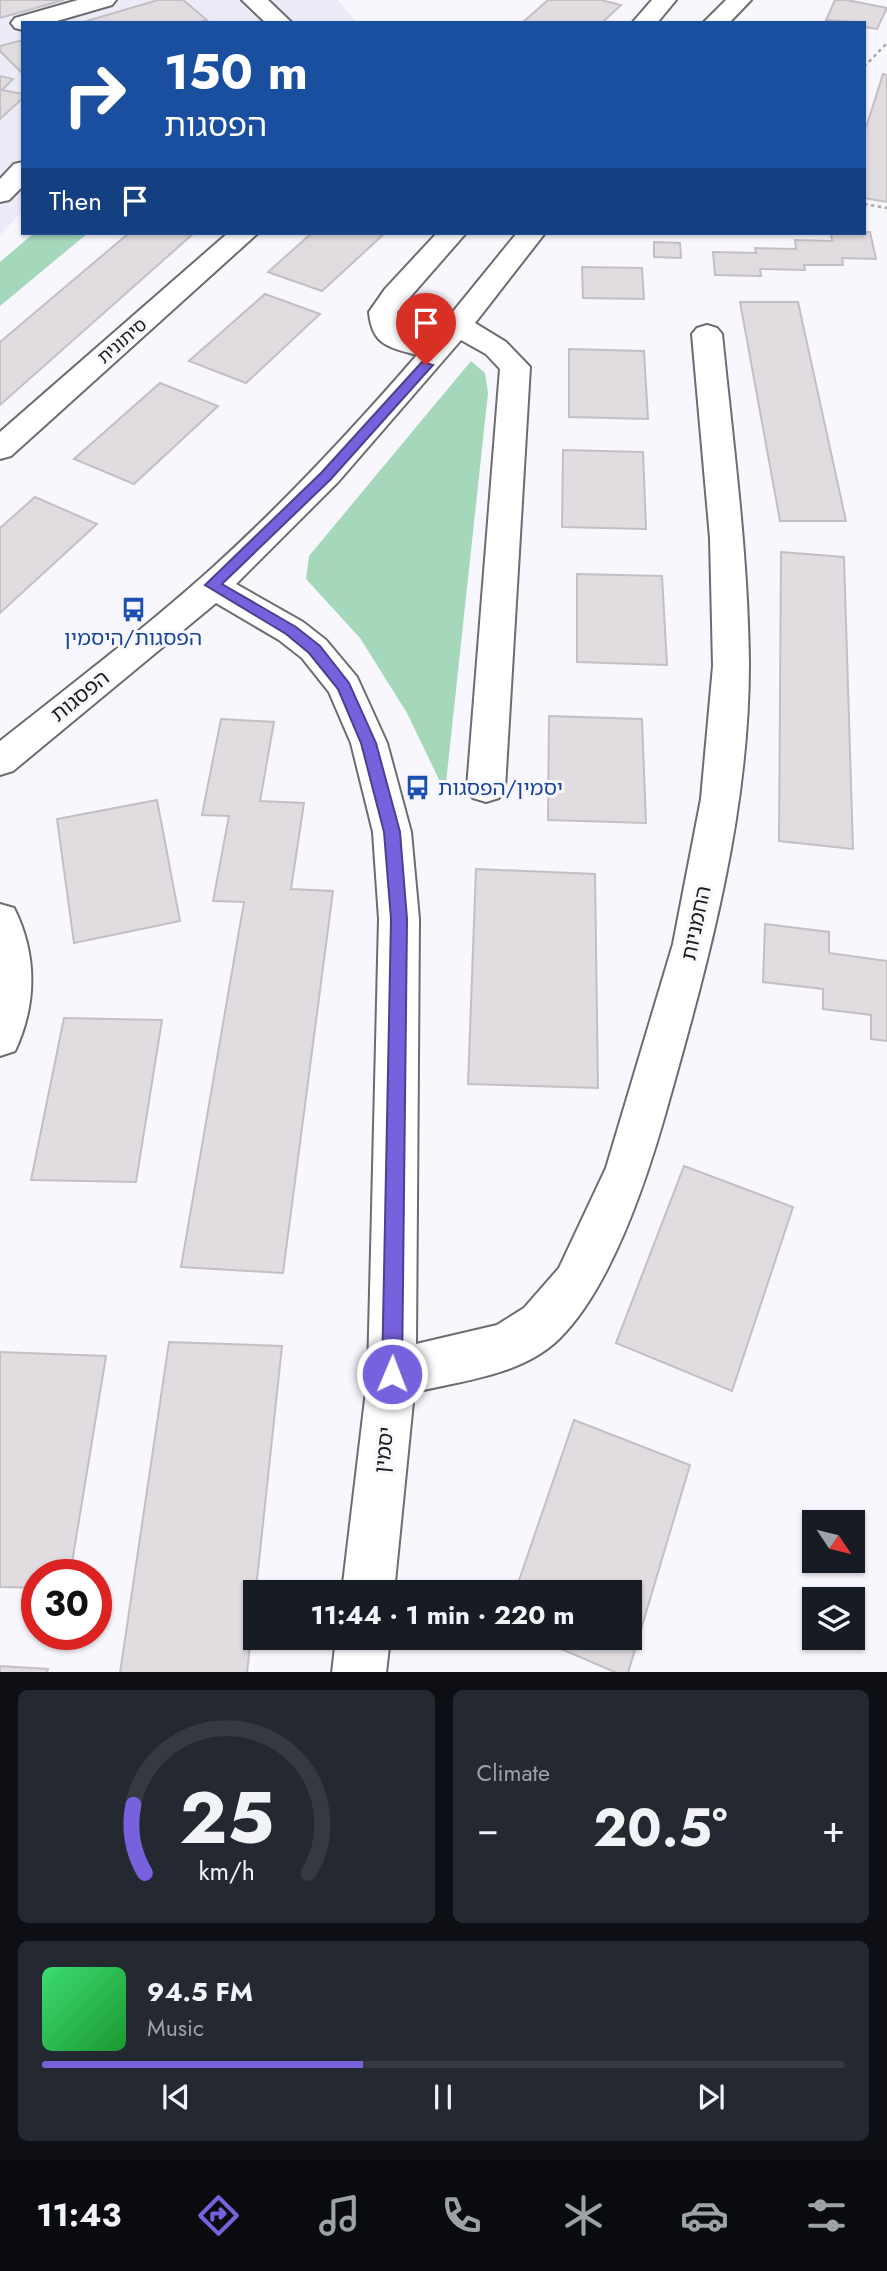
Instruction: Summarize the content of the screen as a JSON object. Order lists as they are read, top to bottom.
{
  "streets": {
    "street": [
      "סיתונית",
      "הפסגות",
      "החמניות",
      "יסמין"
    ]
  },
  "crossings": [
    ["הפסגות", "יסמין"],
    ["החמניות", "יסמין"]
  ],
  "places": {
    "bus stop": ["הפסגות/היסמין", "יסמין/הפסגות"]
  },
  "north": "bottom right",
  "page": {
    "turn": ["150 m", "הפסגות"],
    "then": "Then",
    "limit": "30",
    "trip": "11:44 · 1 min · 220 m",
    "tile": "Climate",
    "heat": ["−", "20.5°", "+"],
    "song": ["94.5 FM", "Music"],
    "tabs": "11:43",
    "gauge": ["25", "km/h"]
  }
}
